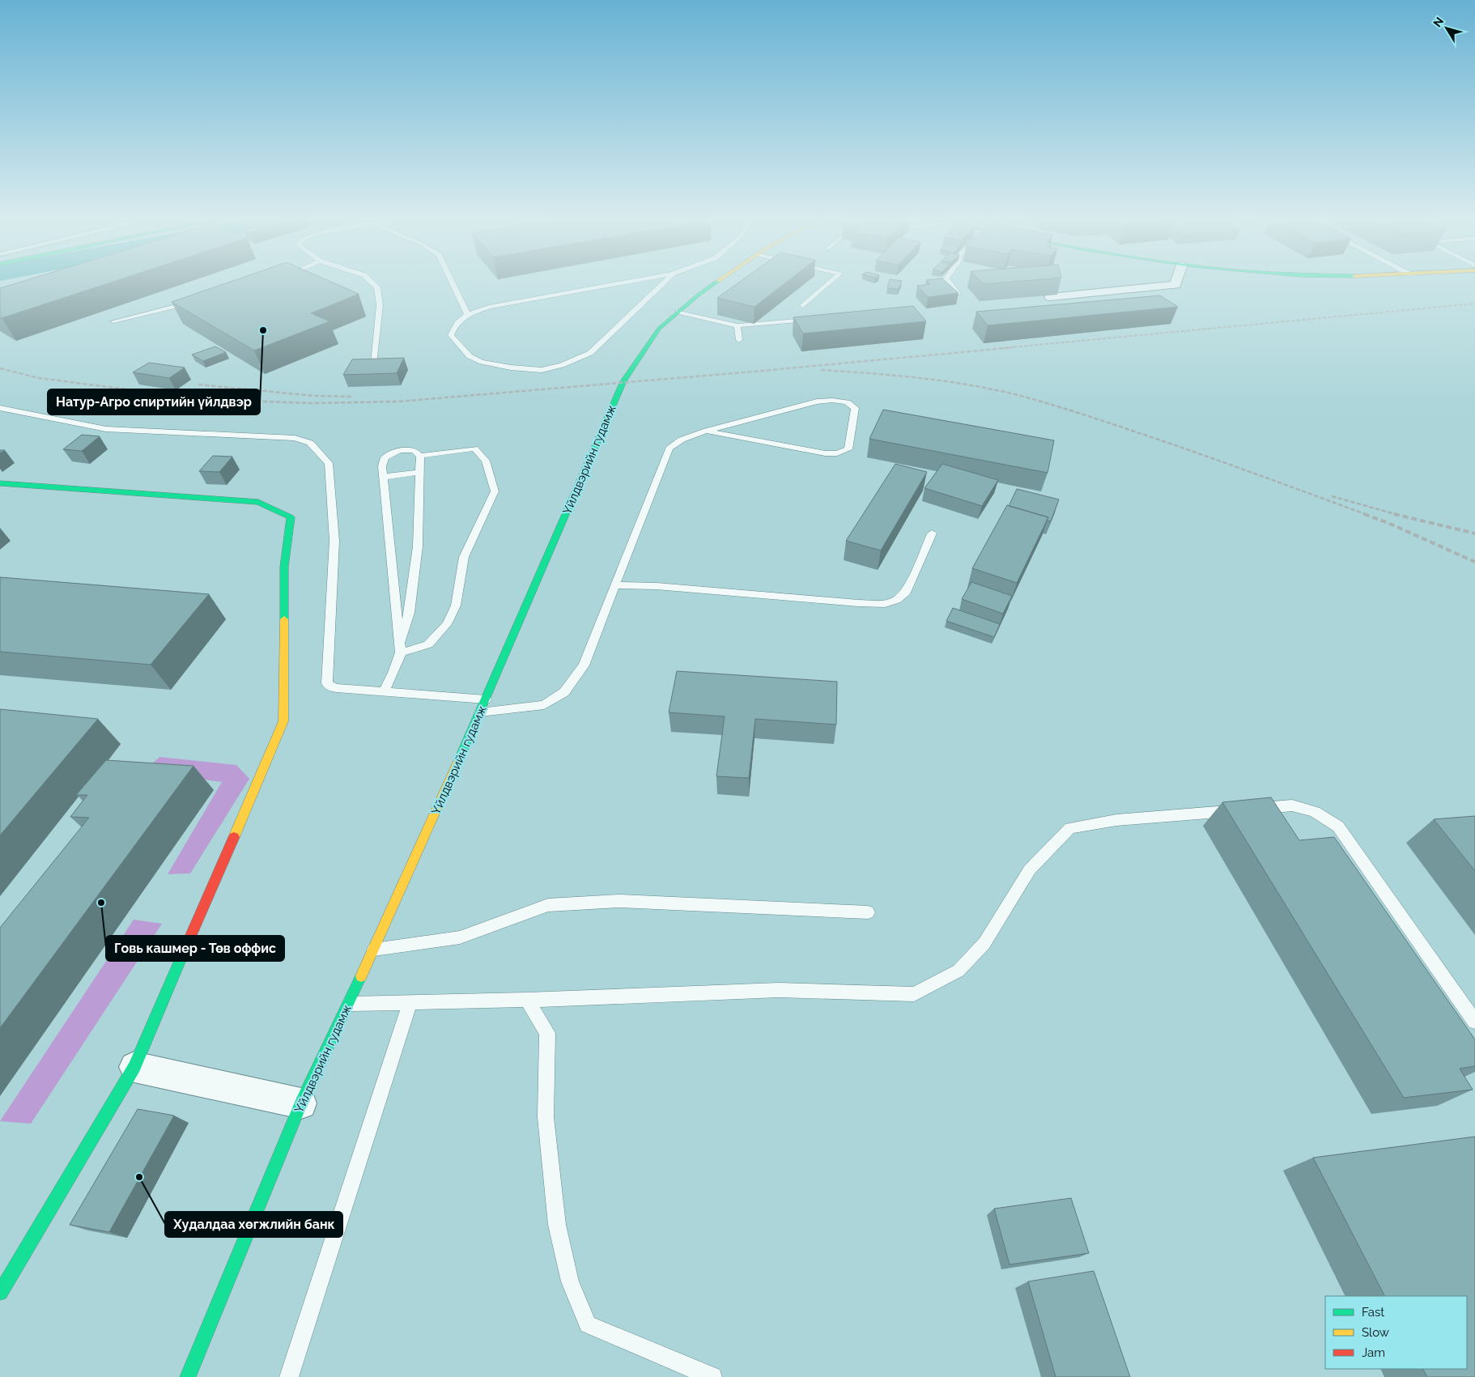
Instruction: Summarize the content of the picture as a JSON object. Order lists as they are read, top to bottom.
{
  "streets": {
    "street": ["Yйлдвэрийн гудамж"]
  },
  "places": ["Натур-Агро спиртийн үйлдвэр", "Говь кашмер - Төв оффис", "Худалдаа хөгжлийн банк"],
  "legend": ["Fast", "Slow", "Jam"],
  "north": "top left"
}
